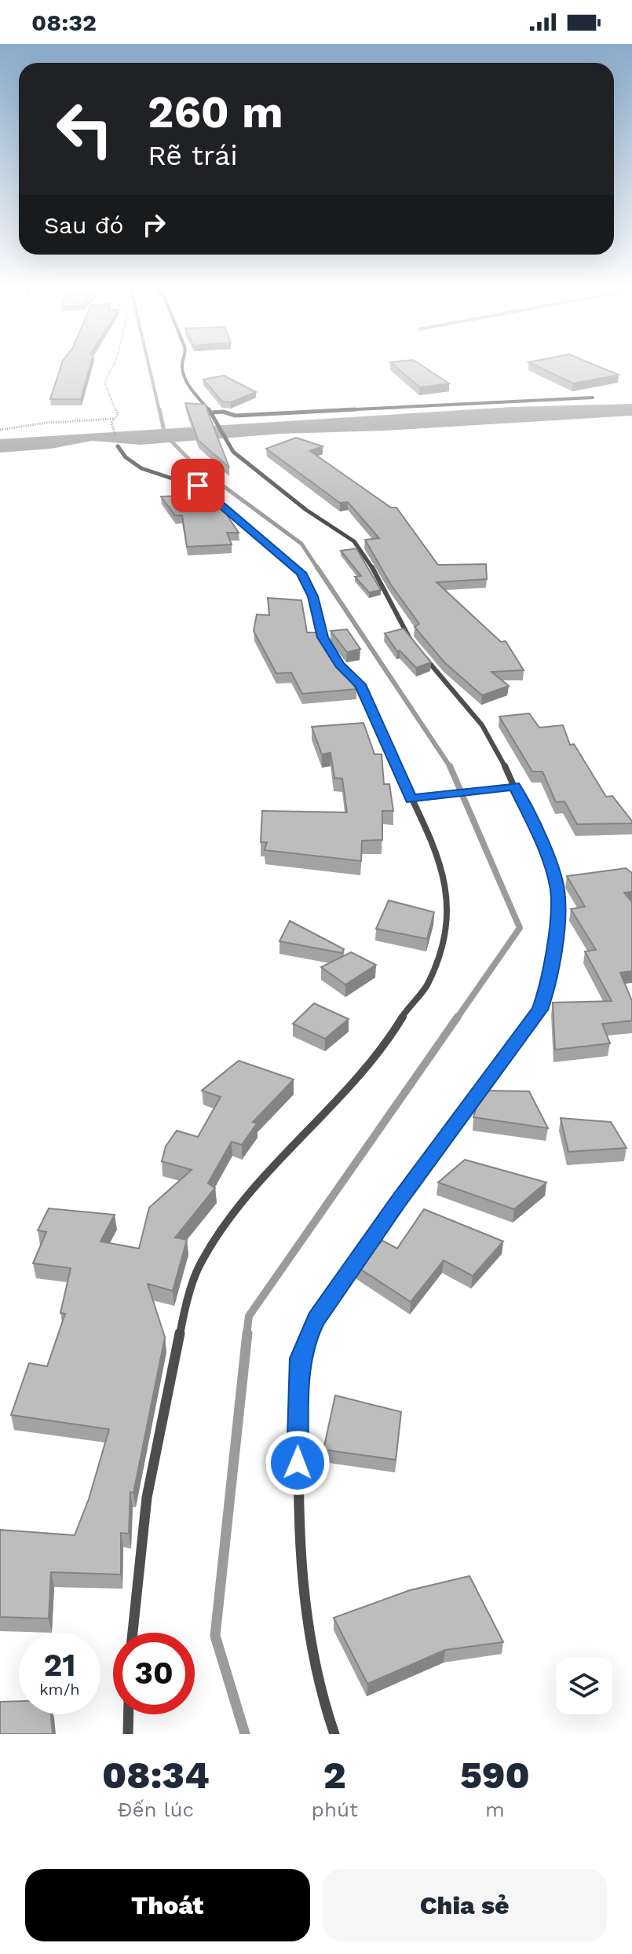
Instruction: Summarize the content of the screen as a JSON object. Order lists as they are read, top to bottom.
{
  "page": {
    "status": "08:32",
    "turn": ["260 m", "Rẽ trái"],
    "then": "Sau đó",
    "speed": "21 km/h",
    "limit": "30",
    "eta": [
      "08:34",
      "Đến lúc",
      "2",
      "phút",
      "590",
      "m"
    ],
    "buttons": ["Thoát", "Chia sẻ"]
  }
}
